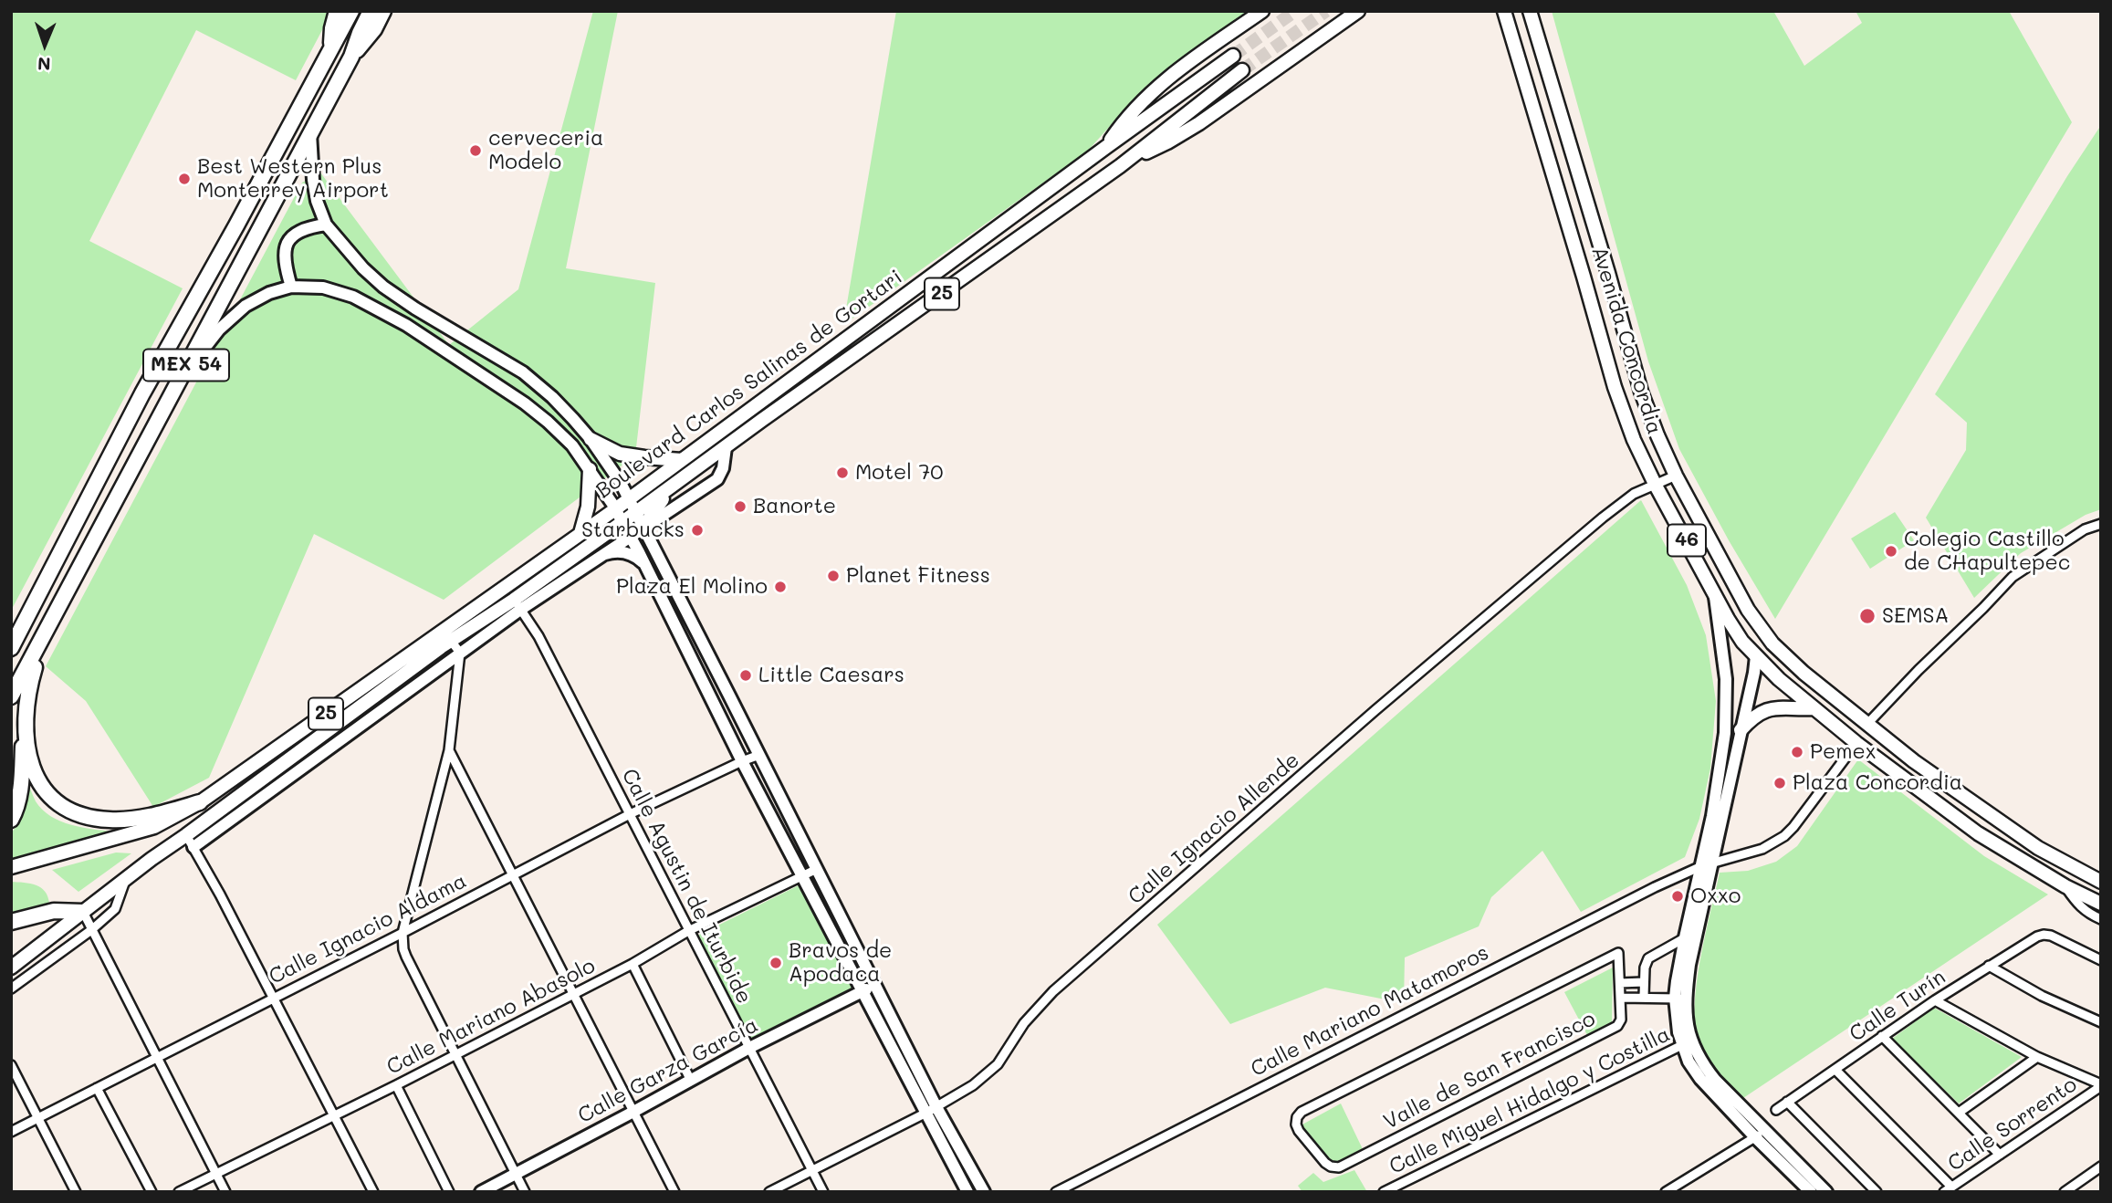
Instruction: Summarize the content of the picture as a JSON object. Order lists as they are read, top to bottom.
{
  "streets": {
    "highway": ["MEX 54"],
    "main road": [
      "25",
      "Avenida Concordia",
      "Boulevard Carlos Salinas de Gortari",
      "46"
    ],
    "street": [
      "Calle Ignacio Allende",
      "Calle Agustin de Iturbide",
      "Calle Ignacio Aldama",
      "Calle Turín",
      "Calle Mariano Matamoros",
      "Calle Mariano Abasolo",
      "Calle Garza García",
      "Valle de San Francisco",
      "Calle Miguel Hidalgo y Costilla",
      "Calle Sorrento"
    ]
  },
  "crossings": [
    ["Avenida Concordia", "Calle Ignacio Allende"],
    ["Avenida Concordia", "Calle Mariano Matamoros"],
    ["Boulevard Carlos Salinas de Gortari", "Calle Agustin de Iturbide"],
    ["Calle Ignacio Allende", "Calle Agustin de Iturbide"],
    ["Calle Agustin de Iturbide", "Calle Ignacio Aldama"],
    ["Calle Agustin de Iturbide", "Calle Mariano Abasolo"],
    ["Calle Agustin de Iturbide", "Calle Garza García"]
  ],
  "places": [
    "cerveceria Modelo",
    "Best Western Plus Monterrey Airport",
    "Motel 70",
    "Banorte",
    "Starbucks",
    "Colegio Castillo de CHapultepec",
    "Planet Fitness",
    "Plaza El Molino",
    "SEMSA",
    "Little Caesars",
    "Pemex",
    "Plaza Concordia",
    "Oxxo",
    "Bravos de Apodaca"
  ],
  "north": "bottom"
}
